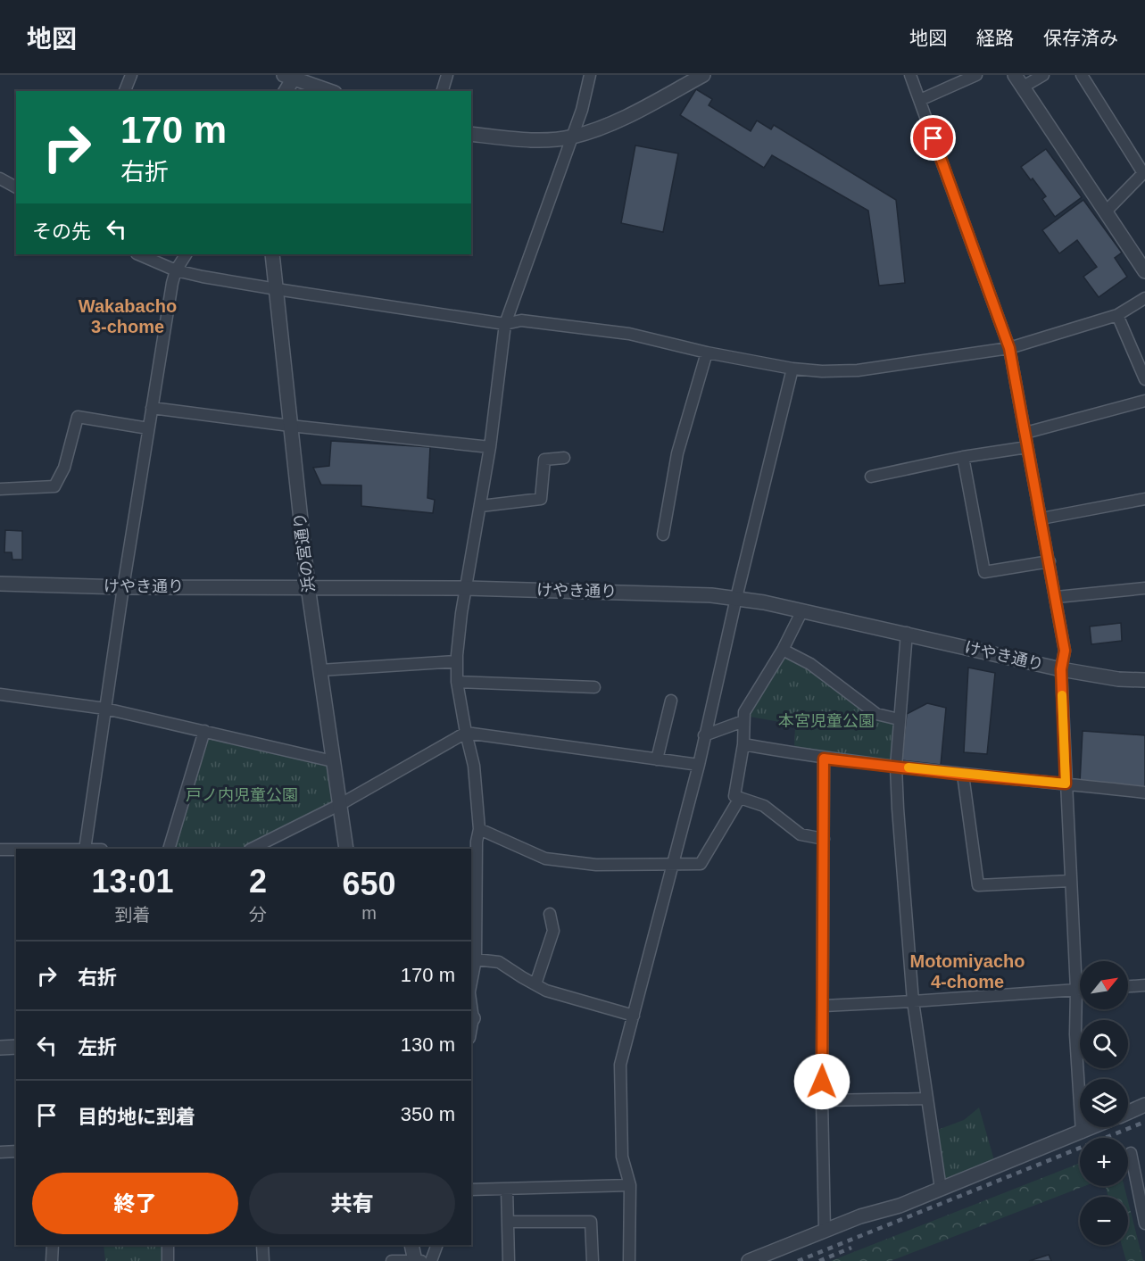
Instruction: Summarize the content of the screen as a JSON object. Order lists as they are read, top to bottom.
{
  "streets": {
    "street": ["浜の宮通り", "けやき通り"]
  },
  "crossings": [
    ["浜の宮通り", "けやき通り"]
  ],
  "districts": ["Wakabacho 3-chome", "Motomiyacho 4-chome"],
  "parks": ["本宮児童公園", "戸ノ内児童公園"],
  "north": "top right",
  "page": {
    "header": "地図",
    "nav": ["地図", "経路", "保存済み"],
    "turn": ["170 m", "右折"],
    "then": "その先",
    "eta": [
      "13:01",
      "到着",
      "2",
      "分",
      "650",
      "m"
    ],
    "list": [
      {
        "name": "右折",
        "value": "170 m"
      },
      {
        "name": "左折",
        "value": "130 m"
      },
      {
        "name": "目的地に到着",
        "value": "350 m"
      }
    ],
    "map_buttons": ["+", "−"],
    "buttons": ["終了", "共有"]
  }
}
